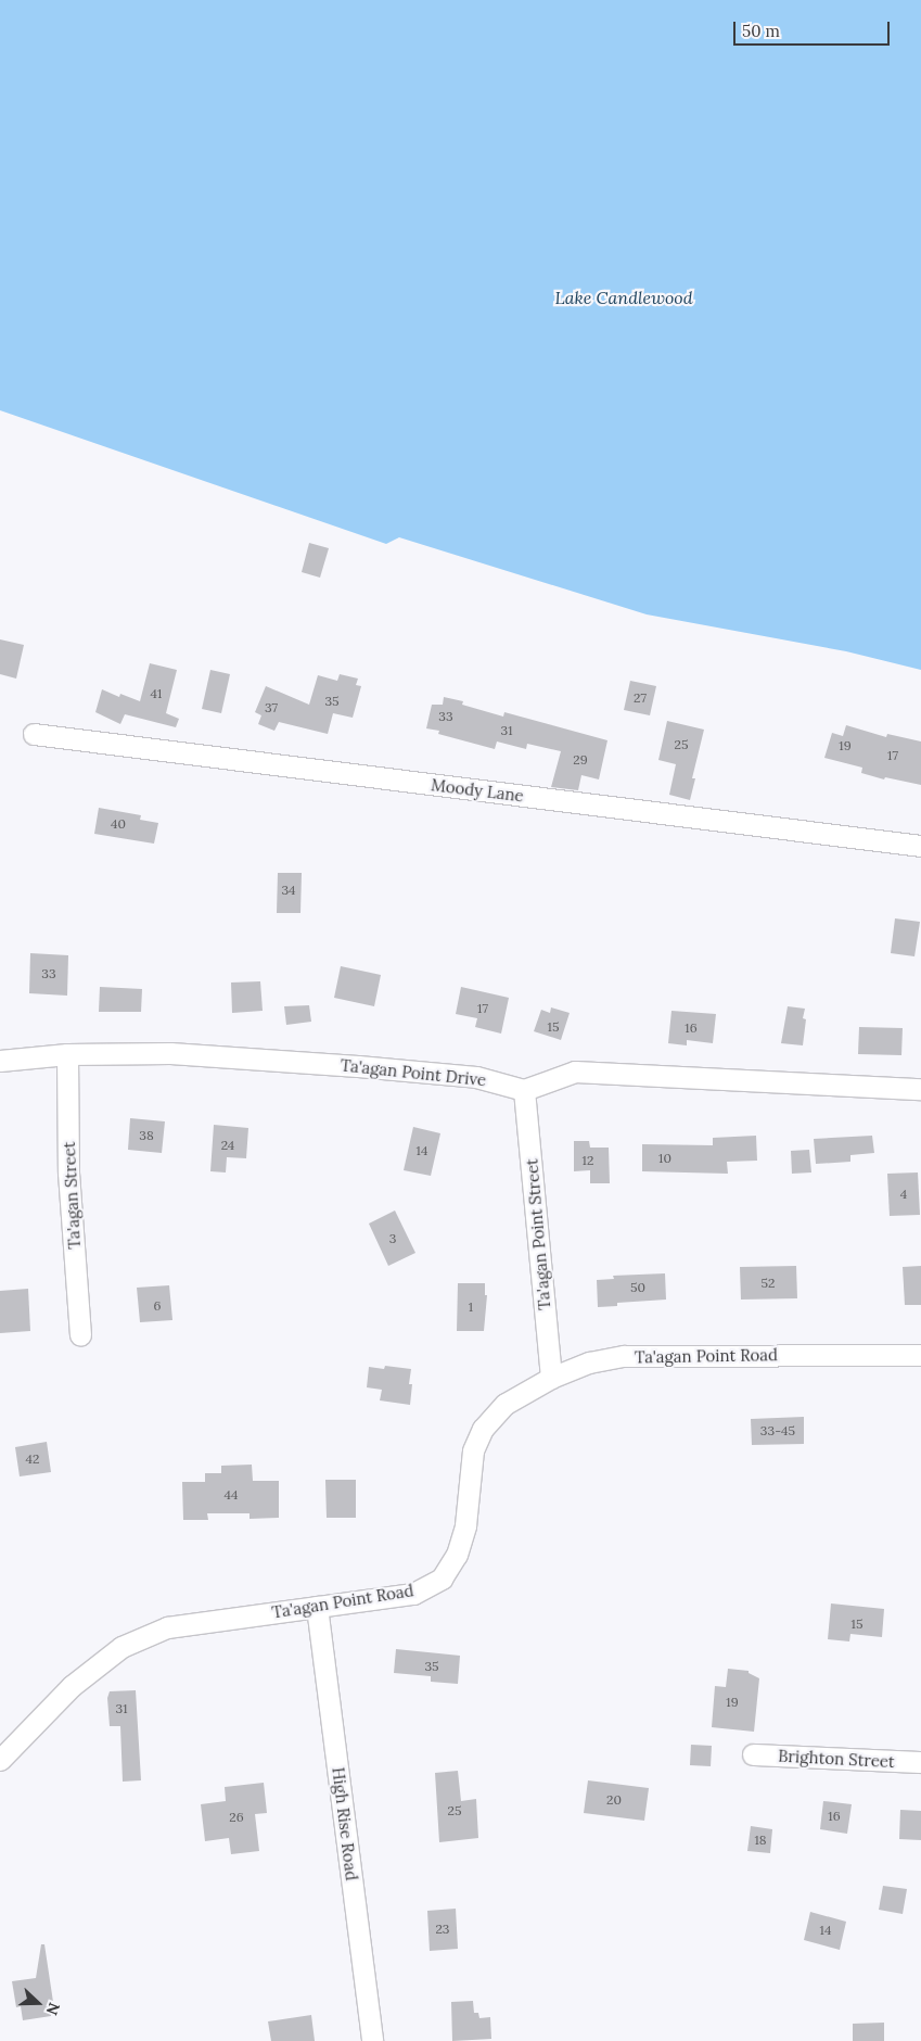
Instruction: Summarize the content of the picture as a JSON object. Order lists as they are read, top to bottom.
{
  "streets": {
    "street": [
      "Moody Lane",
      "Ta'agan Point Drive",
      "Ta'agan Street",
      "Ta'agan Point Street",
      "Ta'agan Point Road",
      "Brighton Street",
      "High Rise Road"
    ]
  },
  "crossings": [
    ["Ta'agan Point Drive", "Ta'agan Street"],
    ["Ta'agan Point Drive", "Ta'agan Point Street"],
    ["Ta'agan Point Street", "Ta'agan Point Road"],
    ["Ta'agan Point Road", "High Rise Road"]
  ],
  "water": ["Lake Candlewood"],
  "house_numbers": [
    "41",
    "27",
    "35",
    "37",
    "33",
    "31",
    "25",
    "19",
    "17",
    "29",
    "40",
    "34",
    "33",
    "17",
    "15",
    "16",
    "38",
    "24",
    "14",
    "10",
    "12",
    "4",
    "3",
    "52",
    "50",
    "6",
    "1",
    "33-45",
    "42",
    "44",
    "15",
    "35",
    "19",
    "31",
    "20",
    "25",
    "16",
    "26",
    "18",
    "23",
    "14"
  ],
  "scale_bar": "50 m",
  "north": "right"
}
